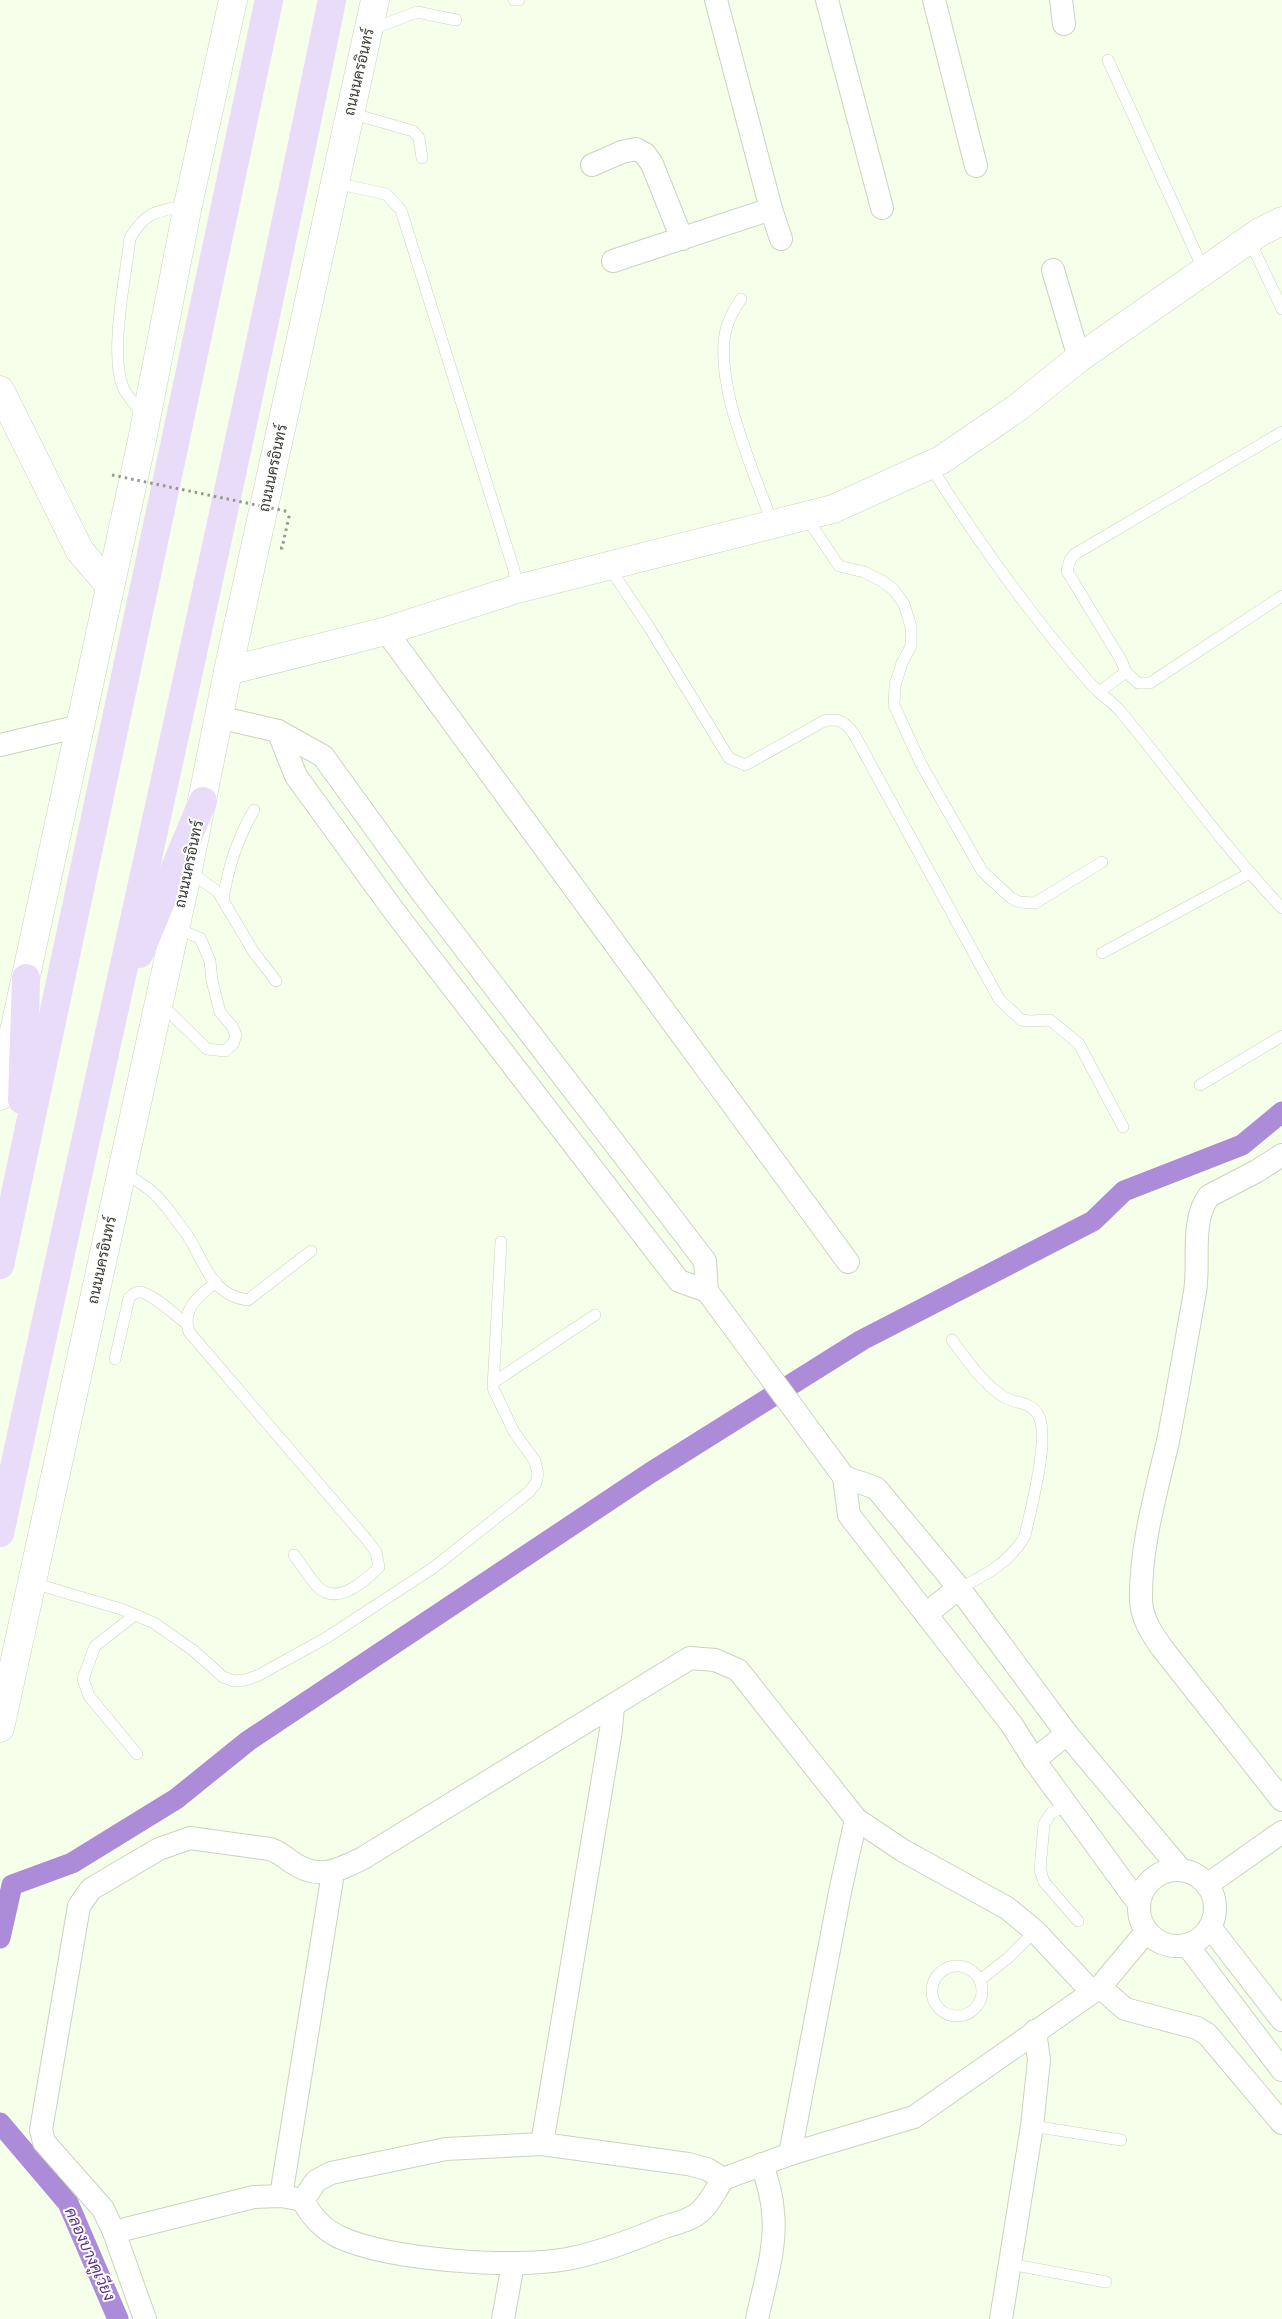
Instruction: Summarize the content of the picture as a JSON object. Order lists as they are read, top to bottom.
{
  "streets": {
    "main road": ["ถนนนครอินทร์"]
  },
  "water": ["คลองบางคูเวียง"]
}
